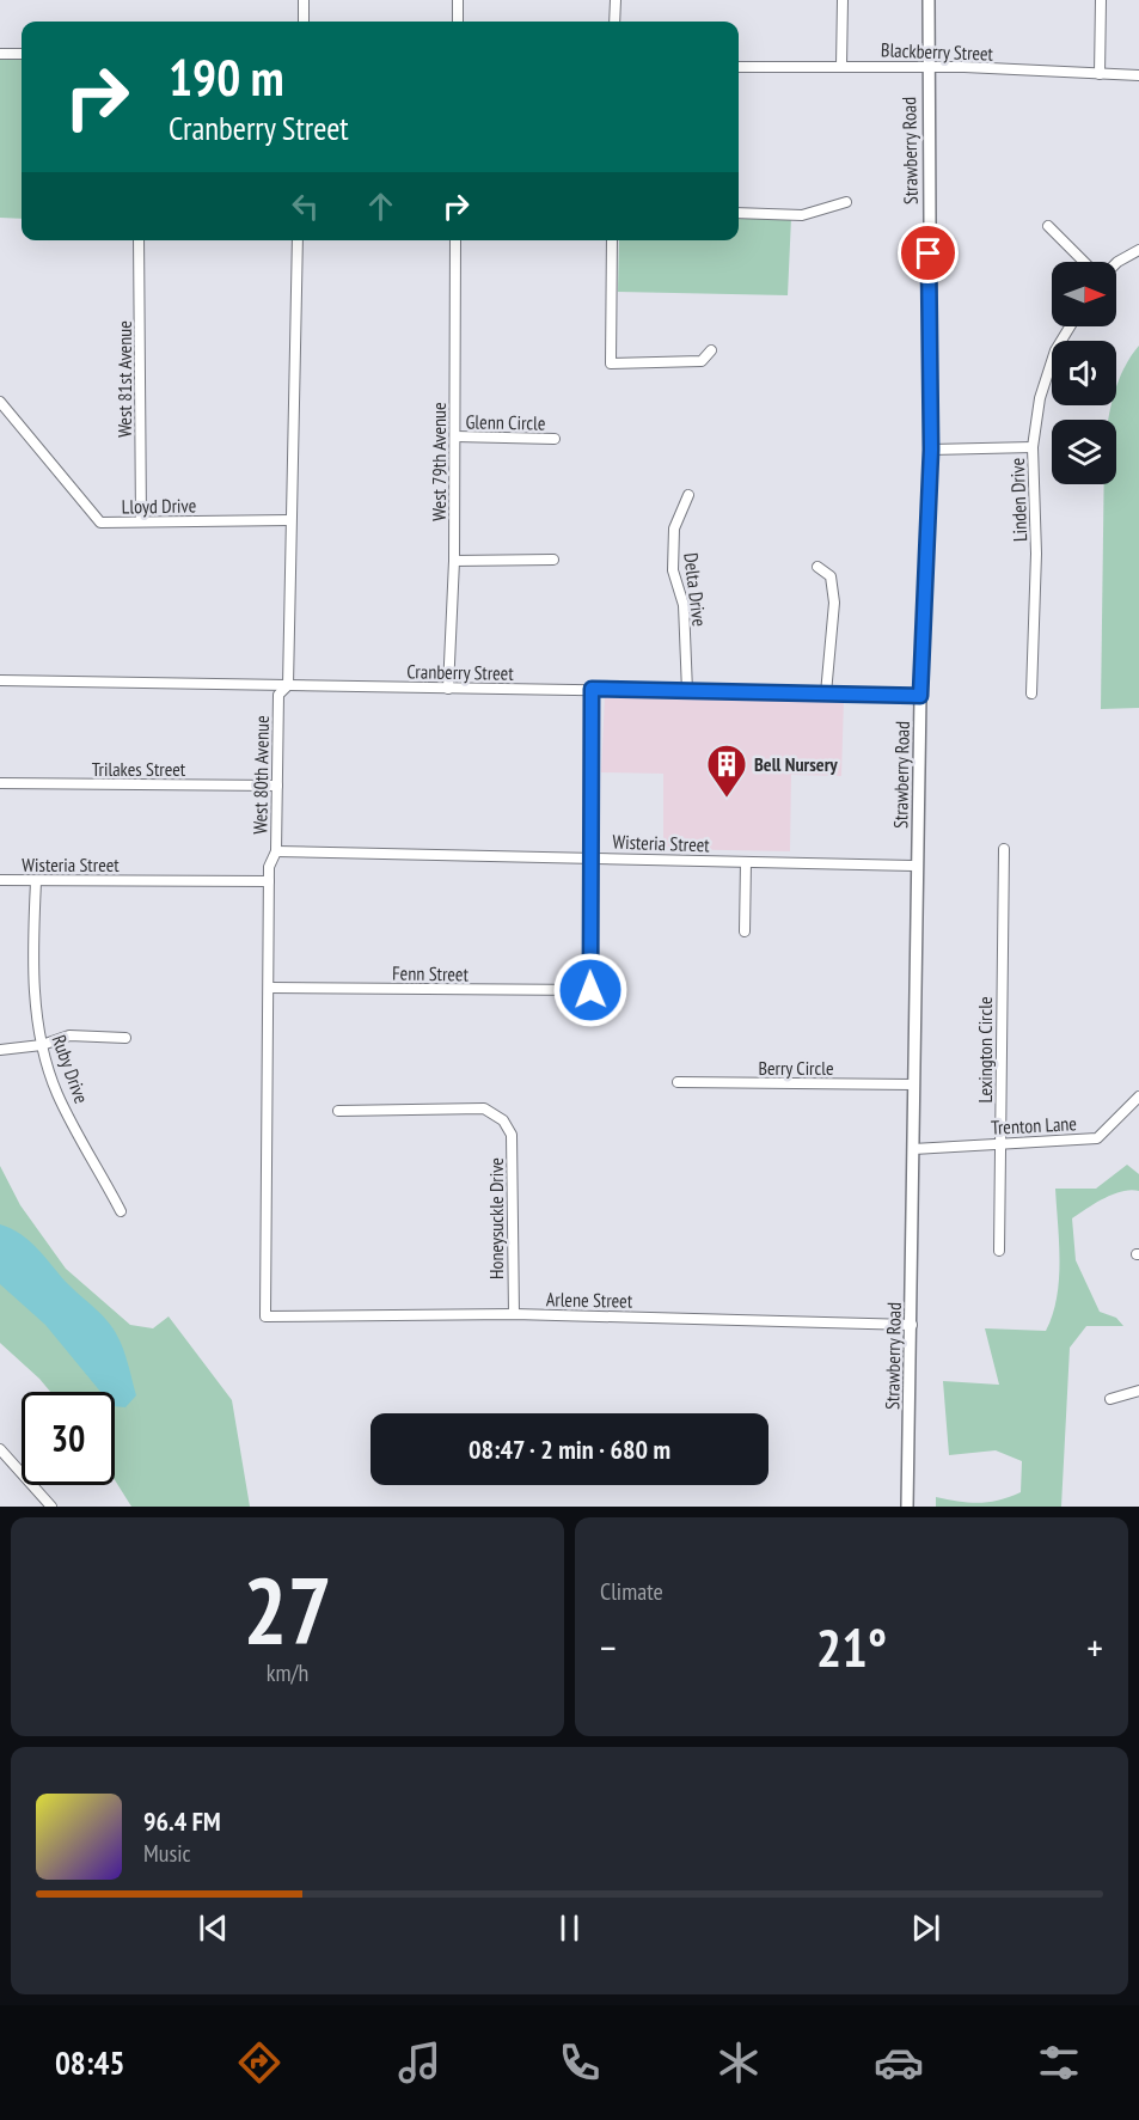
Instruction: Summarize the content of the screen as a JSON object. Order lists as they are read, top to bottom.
{
  "streets": {
    "street": [
      "Blackberry Street",
      "Strawberry Road",
      "West 81st Avenue",
      "Glenn Circle",
      "West 79th Avenue",
      "Linden Drive",
      "Lloyd Drive",
      "Delta Drive",
      "Cranberry Street",
      "Trilakes Street",
      "West 80th Avenue",
      "Wisteria Street",
      "Fenn Street",
      "Lexington Circle",
      "Berry Circle",
      "Ruby Drive",
      "Trenton Lane",
      "Honeysuckle Drive",
      "Arlene Street"
    ]
  },
  "crossings": [
    ["Blackberry Street", "Strawberry Road"],
    ["Strawberry Road", "Cranberry Street"],
    ["Strawberry Road", "Wisteria Street"],
    ["Strawberry Road", "Berry Circle"],
    ["Strawberry Road", "Trenton Lane"],
    ["Strawberry Road", "Arlene Street"],
    ["West 81st Avenue", "Lloyd Drive"],
    ["Glenn Circle", "West 79th Avenue"],
    ["West 79th Avenue", "Cranberry Street"],
    ["Lloyd Drive", "West 80th Avenue"],
    ["Delta Drive", "Cranberry Street"],
    ["Cranberry Street", "West 80th Avenue"],
    ["Trilakes Street", "West 80th Avenue"],
    ["West 80th Avenue", "Wisteria Street"],
    ["West 80th Avenue", "Fenn Street"],
    ["West 80th Avenue", "Arlene Street"],
    ["Wisteria Street", "Fenn Street"],
    ["Wisteria Street", "Ruby Drive"],
    ["Lexington Circle", "Trenton Lane"],
    ["Honeysuckle Drive", "Arlene Street"]
  ],
  "places": {
    "building": ["Bell Nursery"]
  },
  "north": "right",
  "page": {
    "turn": ["190 m", "Cranberry Street"],
    "limit": "30",
    "trip": "08:47 · 2 min · 680 m",
    "tile": [
      ["27", "km/h"],
      "Climate"
    ],
    "heat": ["−", "21°", "+"],
    "song": ["96.4 FM", "Music"],
    "tabs": "08:45"
  }
}
